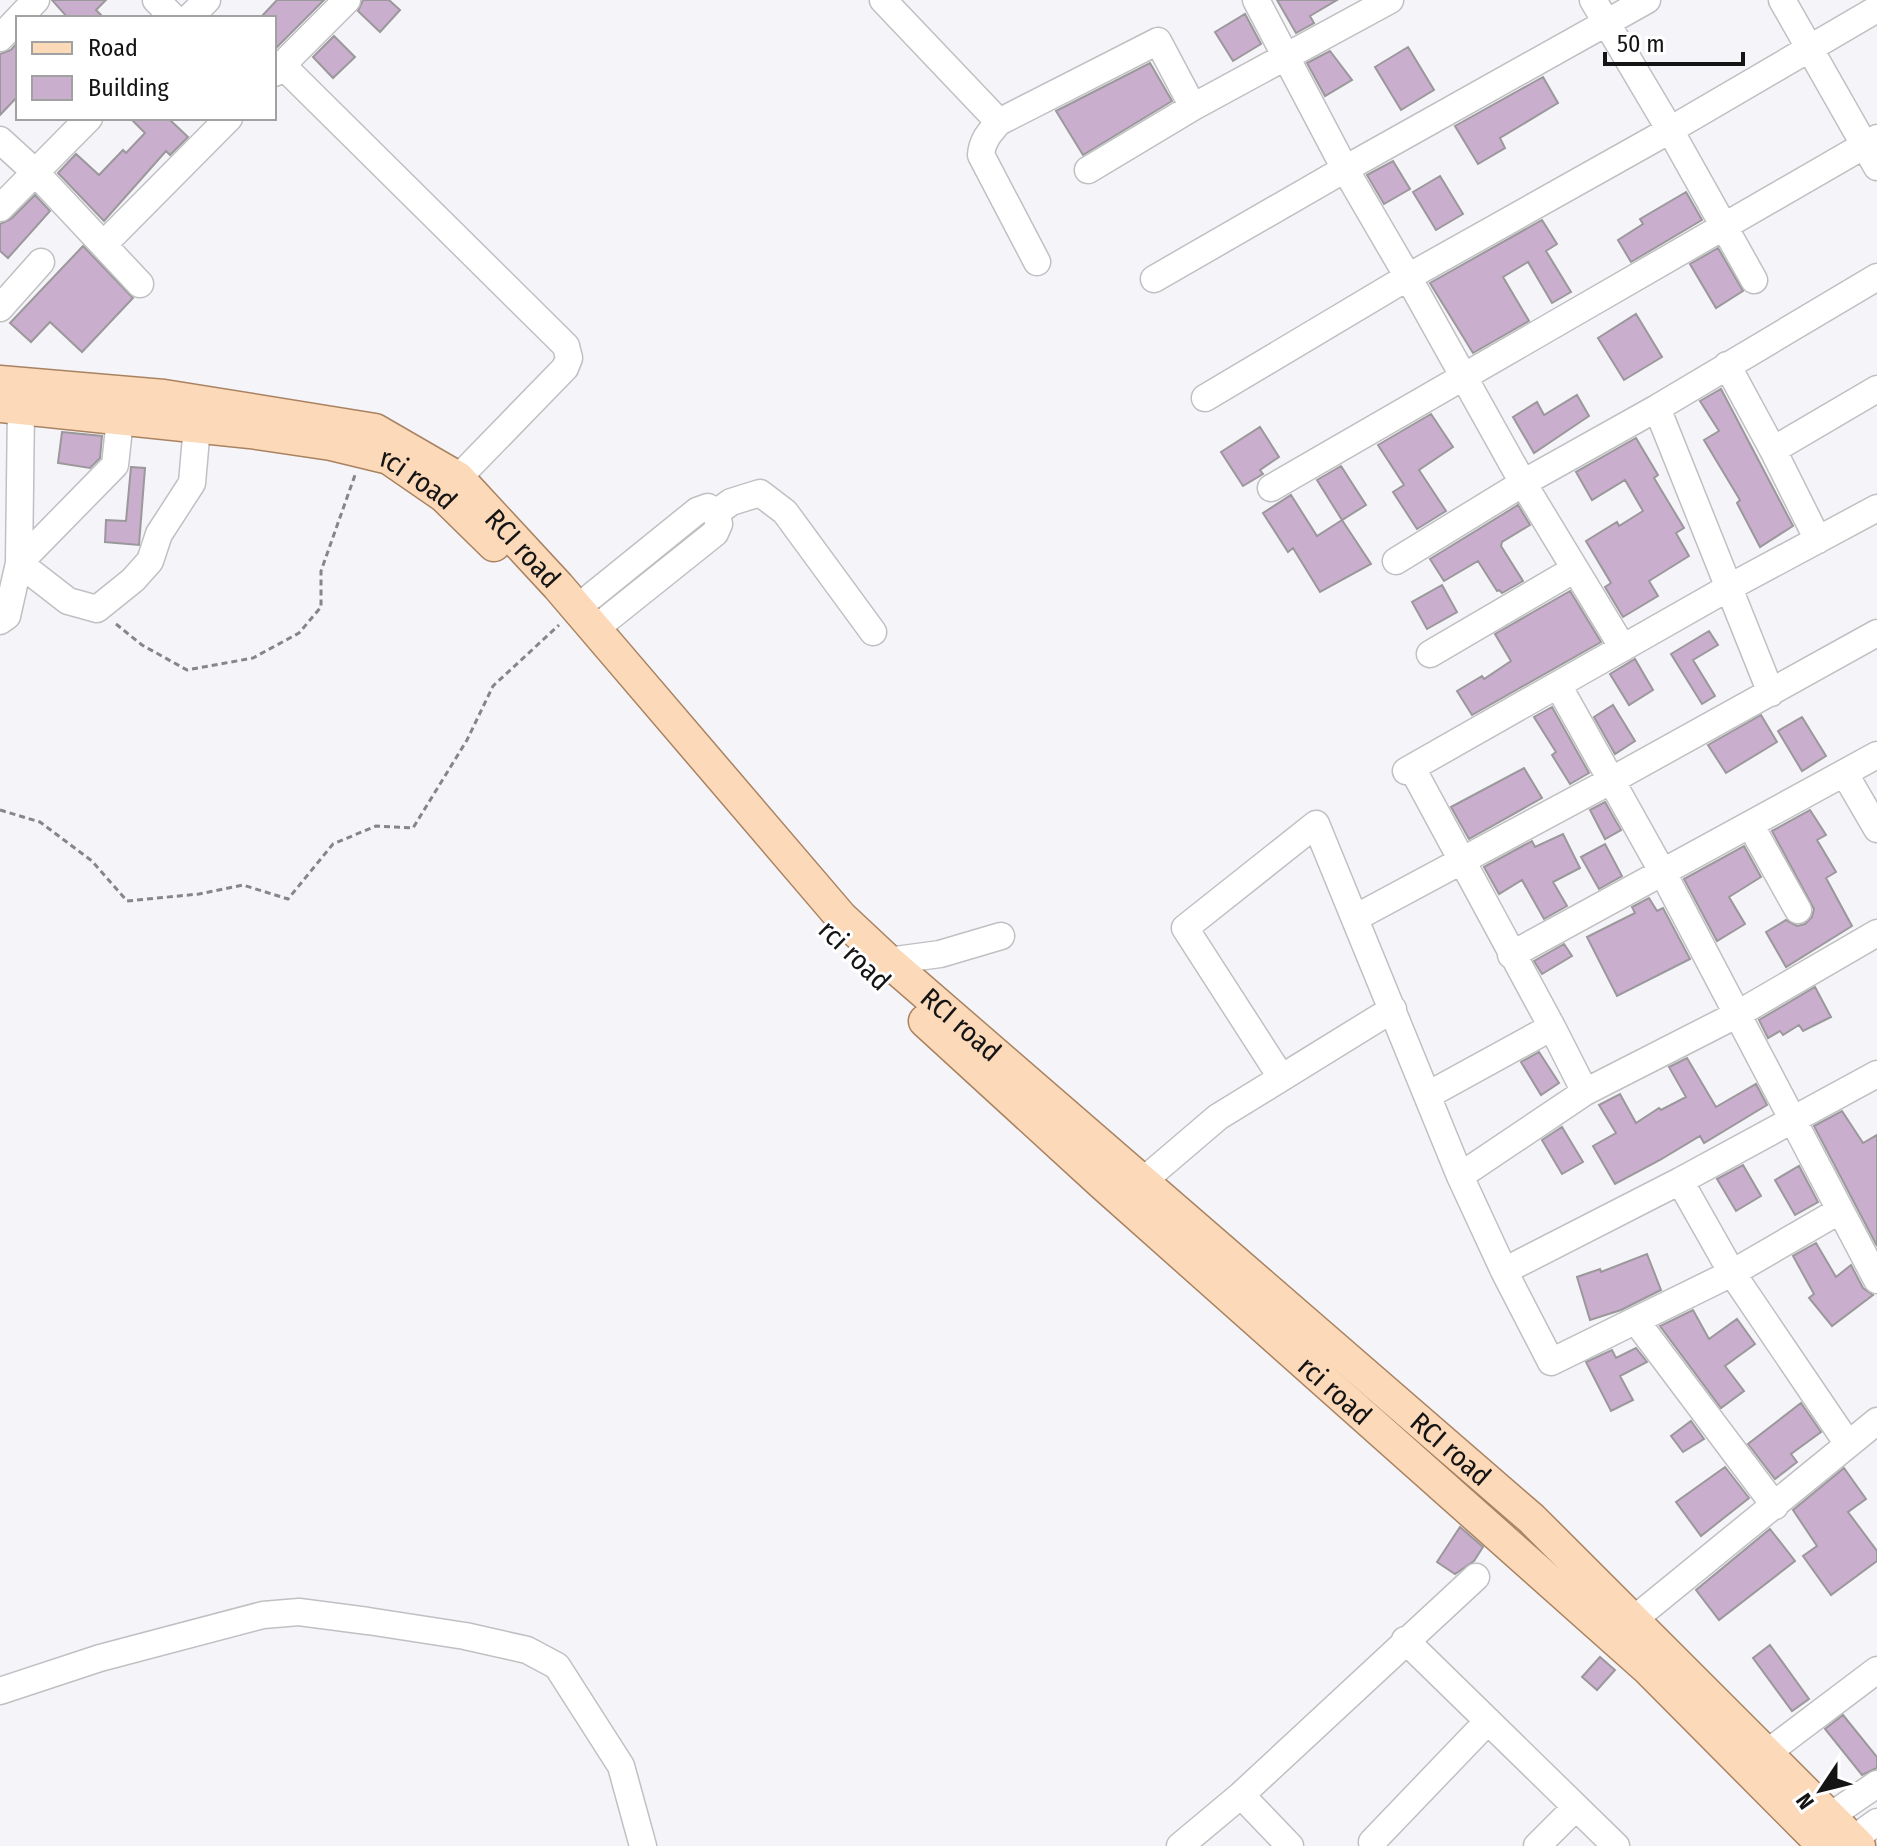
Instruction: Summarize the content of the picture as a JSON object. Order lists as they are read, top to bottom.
{
  "streets": {
    "main road": ["rci road", "RCI road"]
  },
  "crossings": [
    ["rci road", "RCI road"]
  ],
  "legend": ["Road", "Building"],
  "scale_bar": "50 m",
  "north": "bottom left"
}
